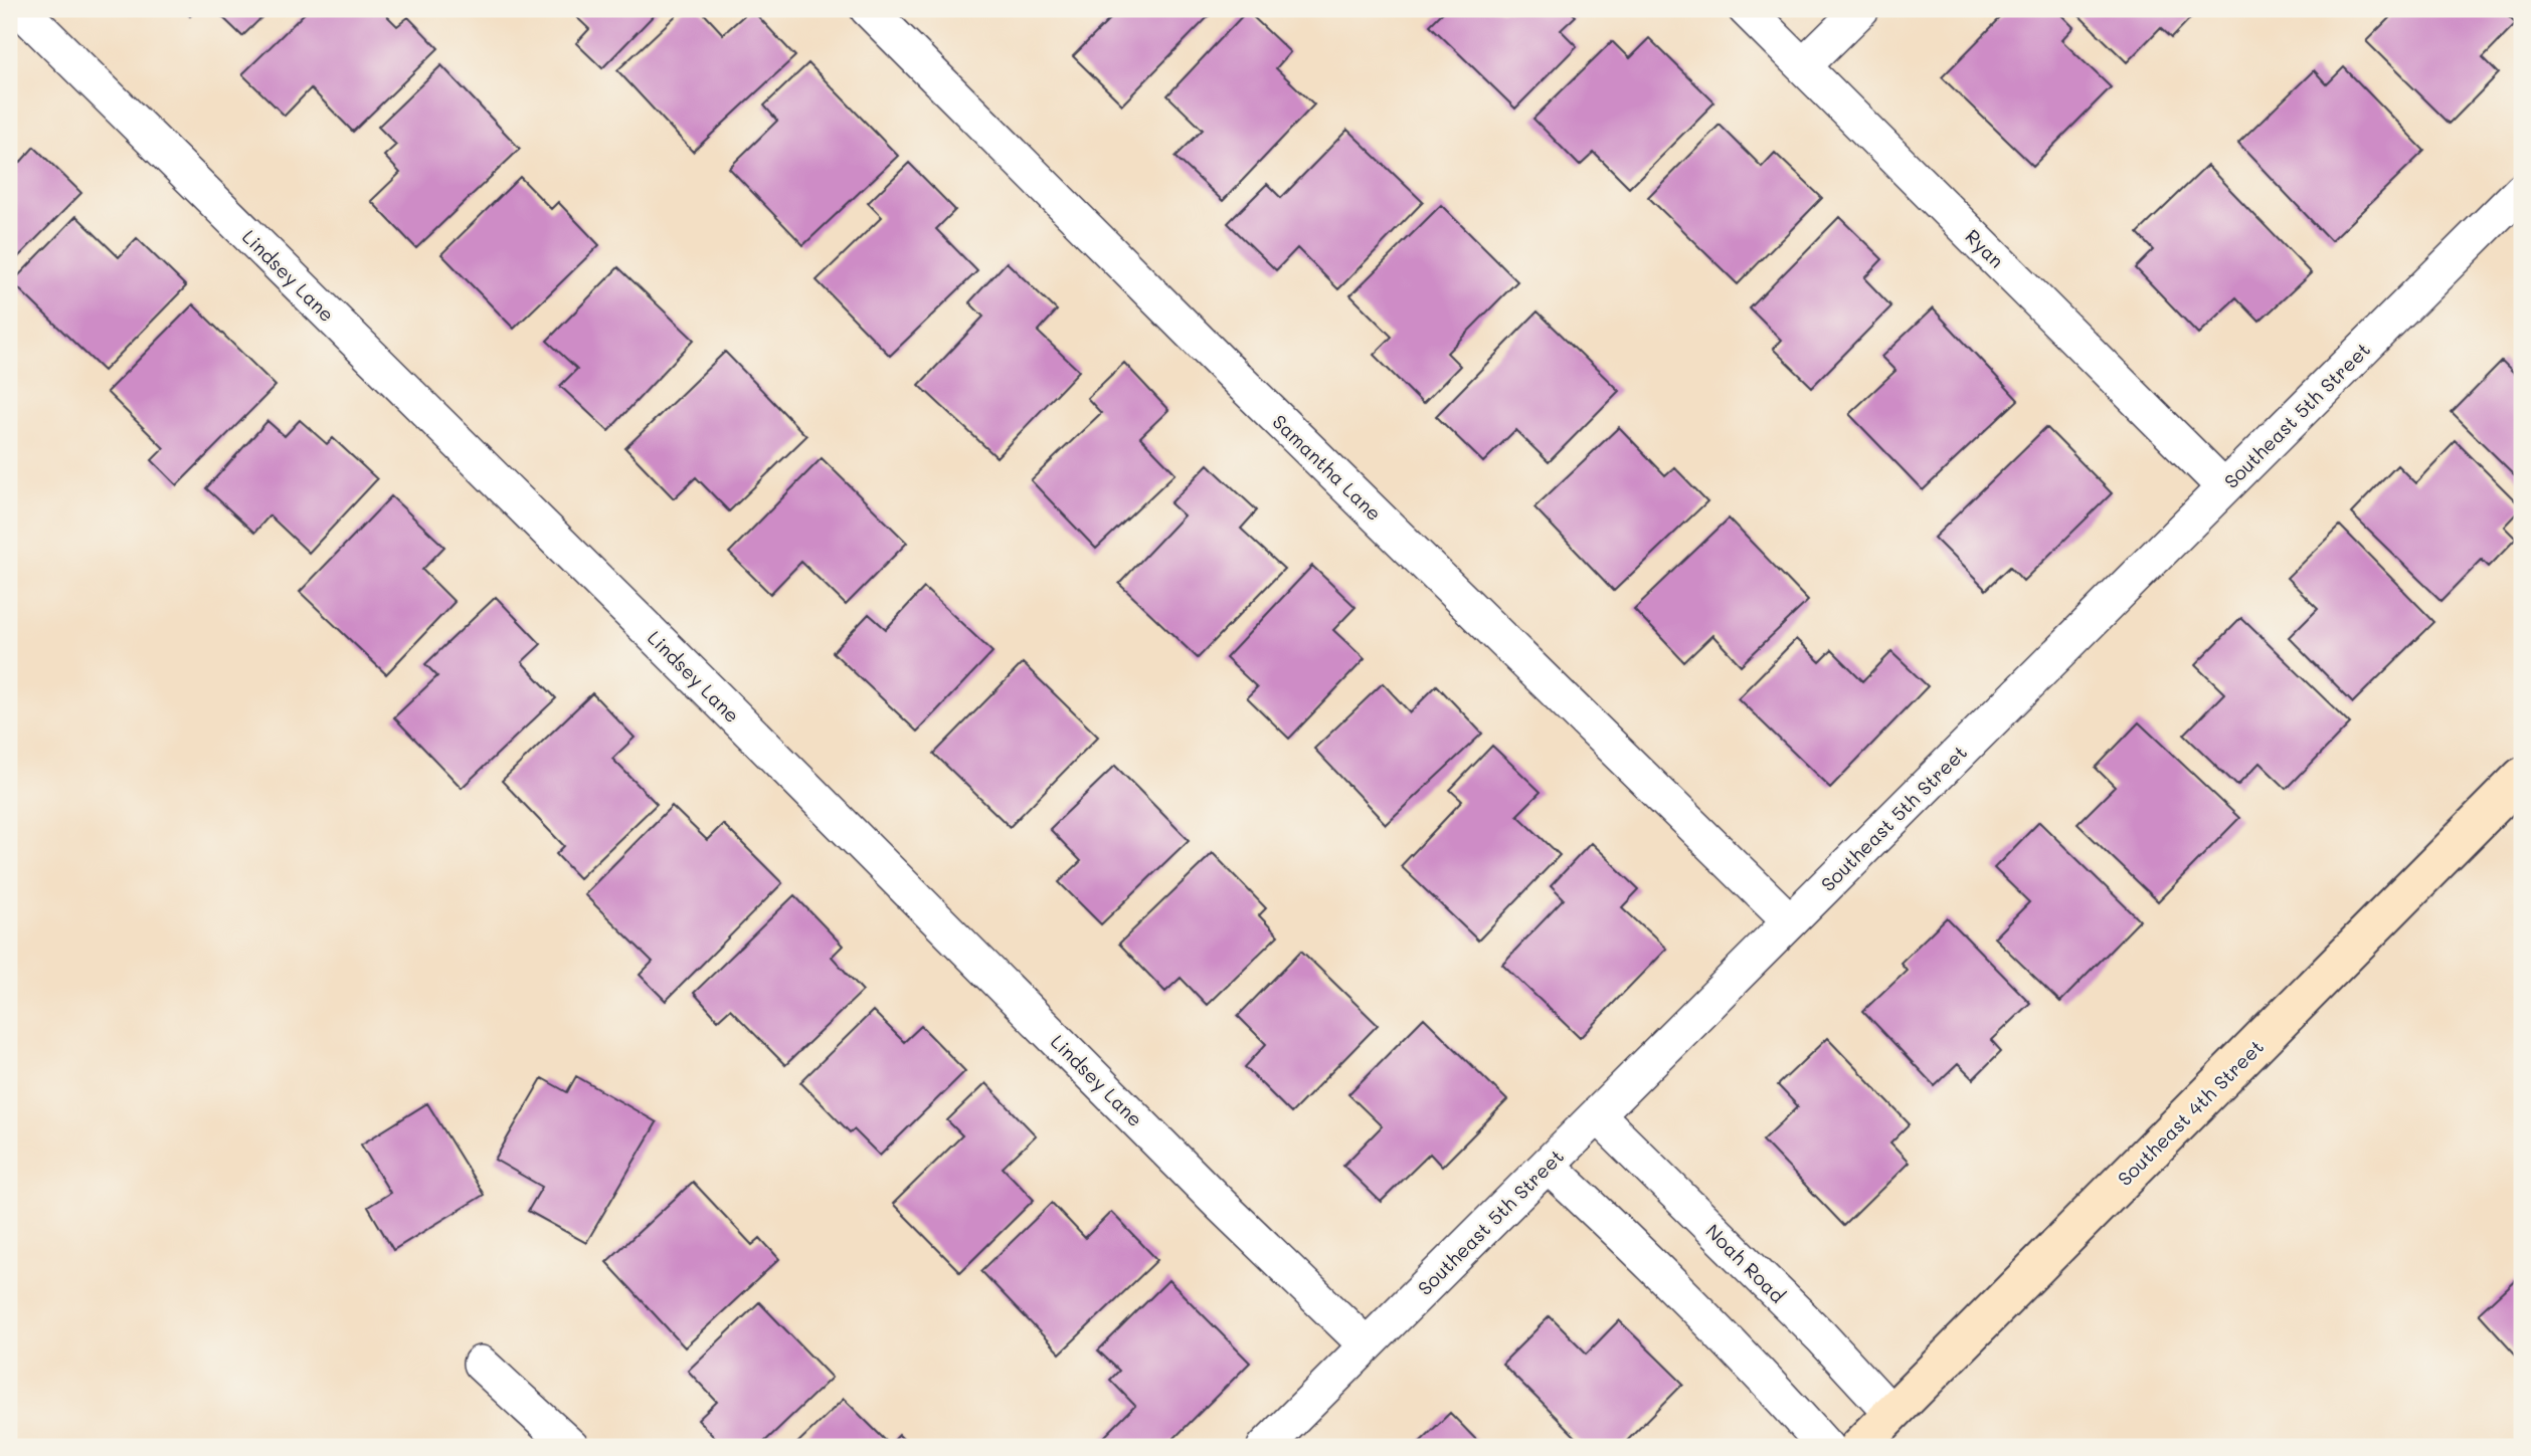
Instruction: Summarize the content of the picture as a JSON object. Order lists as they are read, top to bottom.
{
  "streets": {
    "main road": ["Southeast 4th Street"],
    "street": [
      "Ryan",
      "Lindsey Lane",
      "Southeast 5th Street",
      "Samantha Lane",
      "Noah Road"
    ]
  },
  "crossings": [
    ["Ryan", "Southeast 5th Street"],
    ["Lindsey Lane", "Southeast 5th Street"],
    ["Southeast 5th Street", "Samantha Lane"],
    ["Southeast 5th Street", "Noah Road"],
    ["Southeast 4th Street", "Noah Road"]
  ]
}
